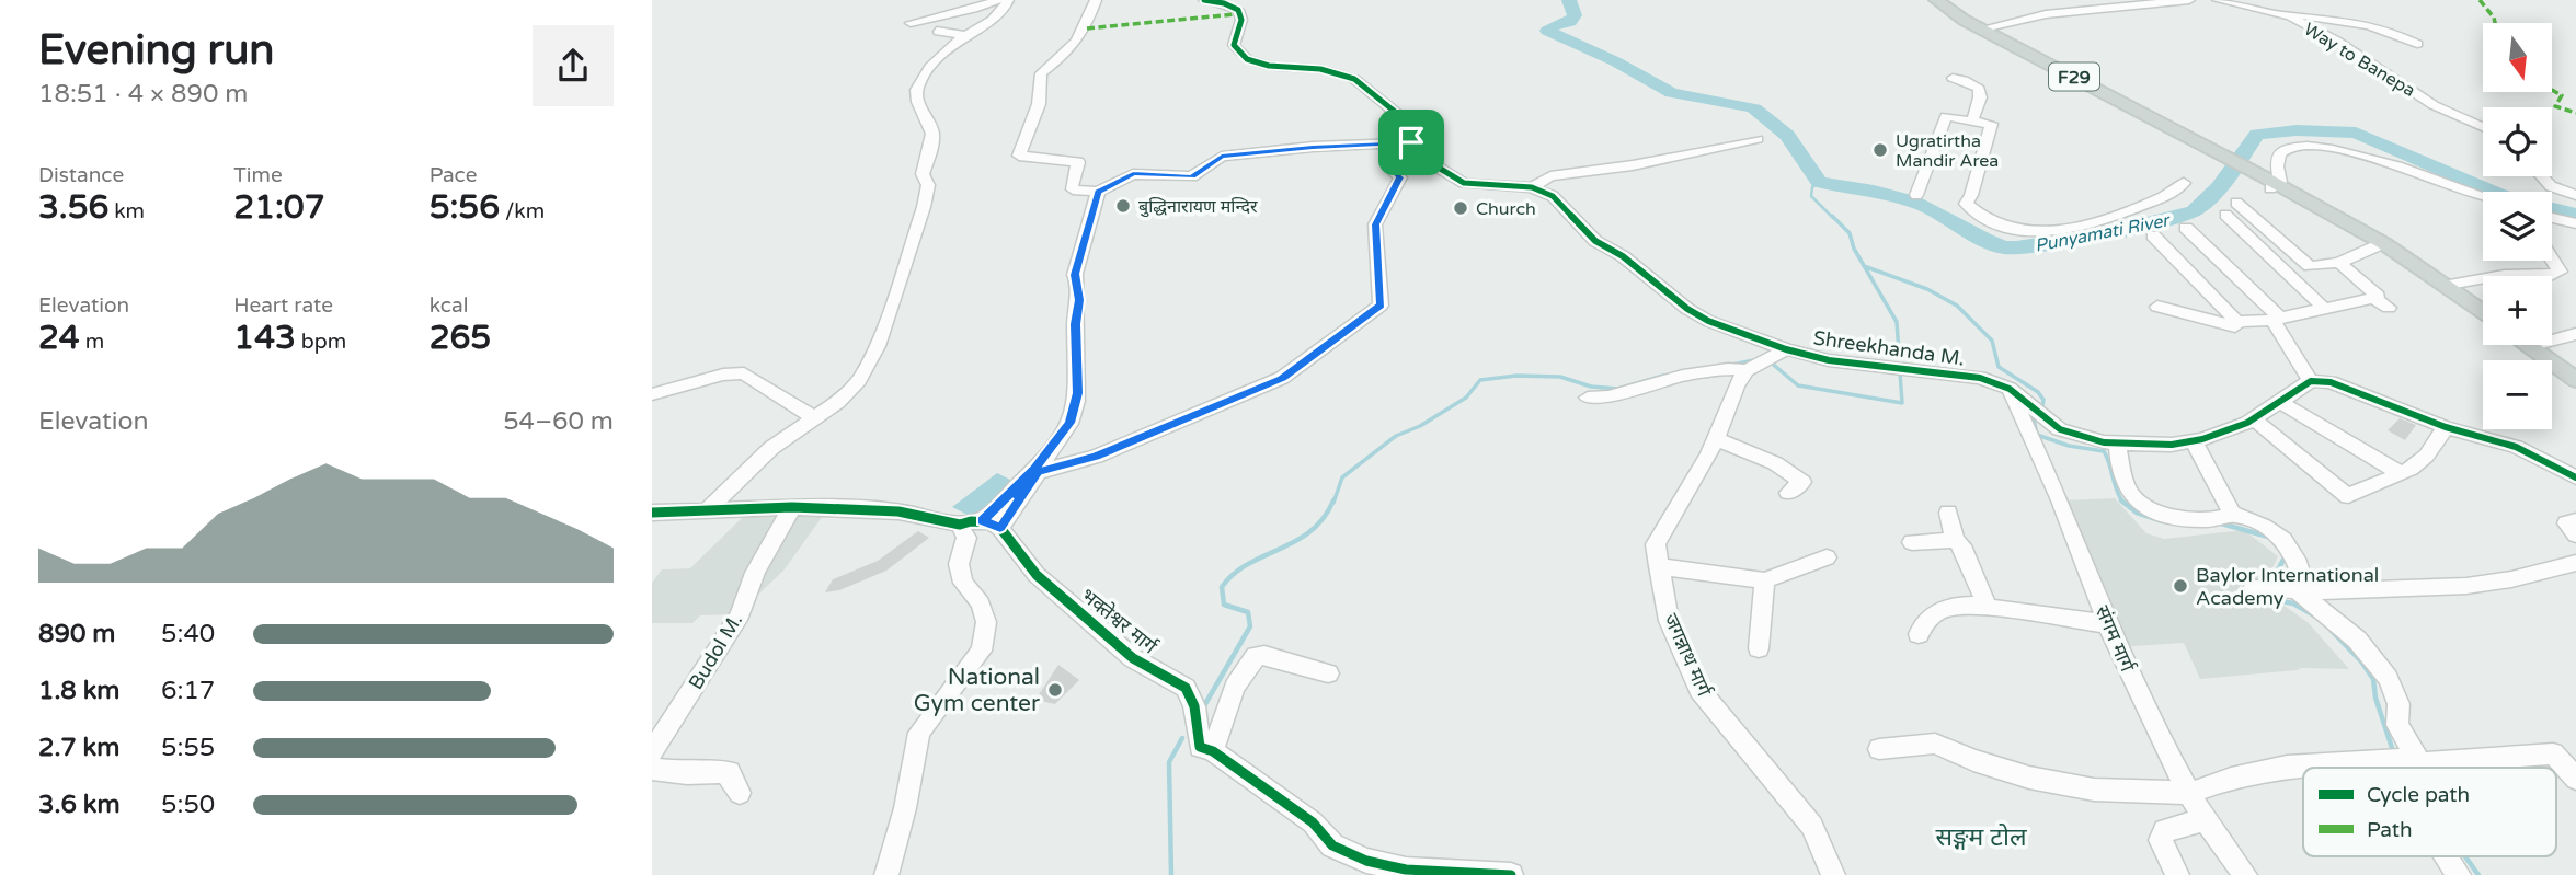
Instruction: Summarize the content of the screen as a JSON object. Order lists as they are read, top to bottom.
{
  "streets": {
    "main road": ["F29"],
    "street": [
      "Way to Banepa",
      "Shreekhanda M.",
      "भक्तेश्वर मार्ग",
      "संगम मार्ग",
      "Budol M.",
      "जगन्नाथ मार्ग"
    ]
  },
  "crossings": [
    ["Shreekhanda M.", "संगम मार्ग"]
  ],
  "districts": ["सङ्गम टोल"],
  "water": ["Punyamati River"],
  "places": [
    "Ugratirtha Mandir Area",
    "बुद्धिनारायण मन्दिर",
    "Church",
    "Baylor International Academy",
    "National Gym center"
  ],
  "legend": ["Cycle path", "Path"],
  "north": "bottom",
  "page": {
    "heading": ["Evening run", "18:51 · 4 × 890 m"],
    "map_buttons": ["+", "−"],
    "stats": [
      ["Distance", "3.56 km"],
      ["Time", "21:07"],
      ["Pace", "5:56 /km"],
      ["Elevation", "24 m"],
      ["Heart rate", "143 bpm"],
      ["kcal", "265"]
    ],
    "chart": ["Elevation", "54–60 m"],
    "list": [
      {
        "name": "890 m",
        "note": "5:40"
      },
      {
        "name": "1.8 km",
        "note": "6:17"
      },
      {
        "name": "2.7 km",
        "note": "5:55"
      },
      {
        "name": "3.6 km",
        "note": "5:50"
      }
    ]
  }
}
